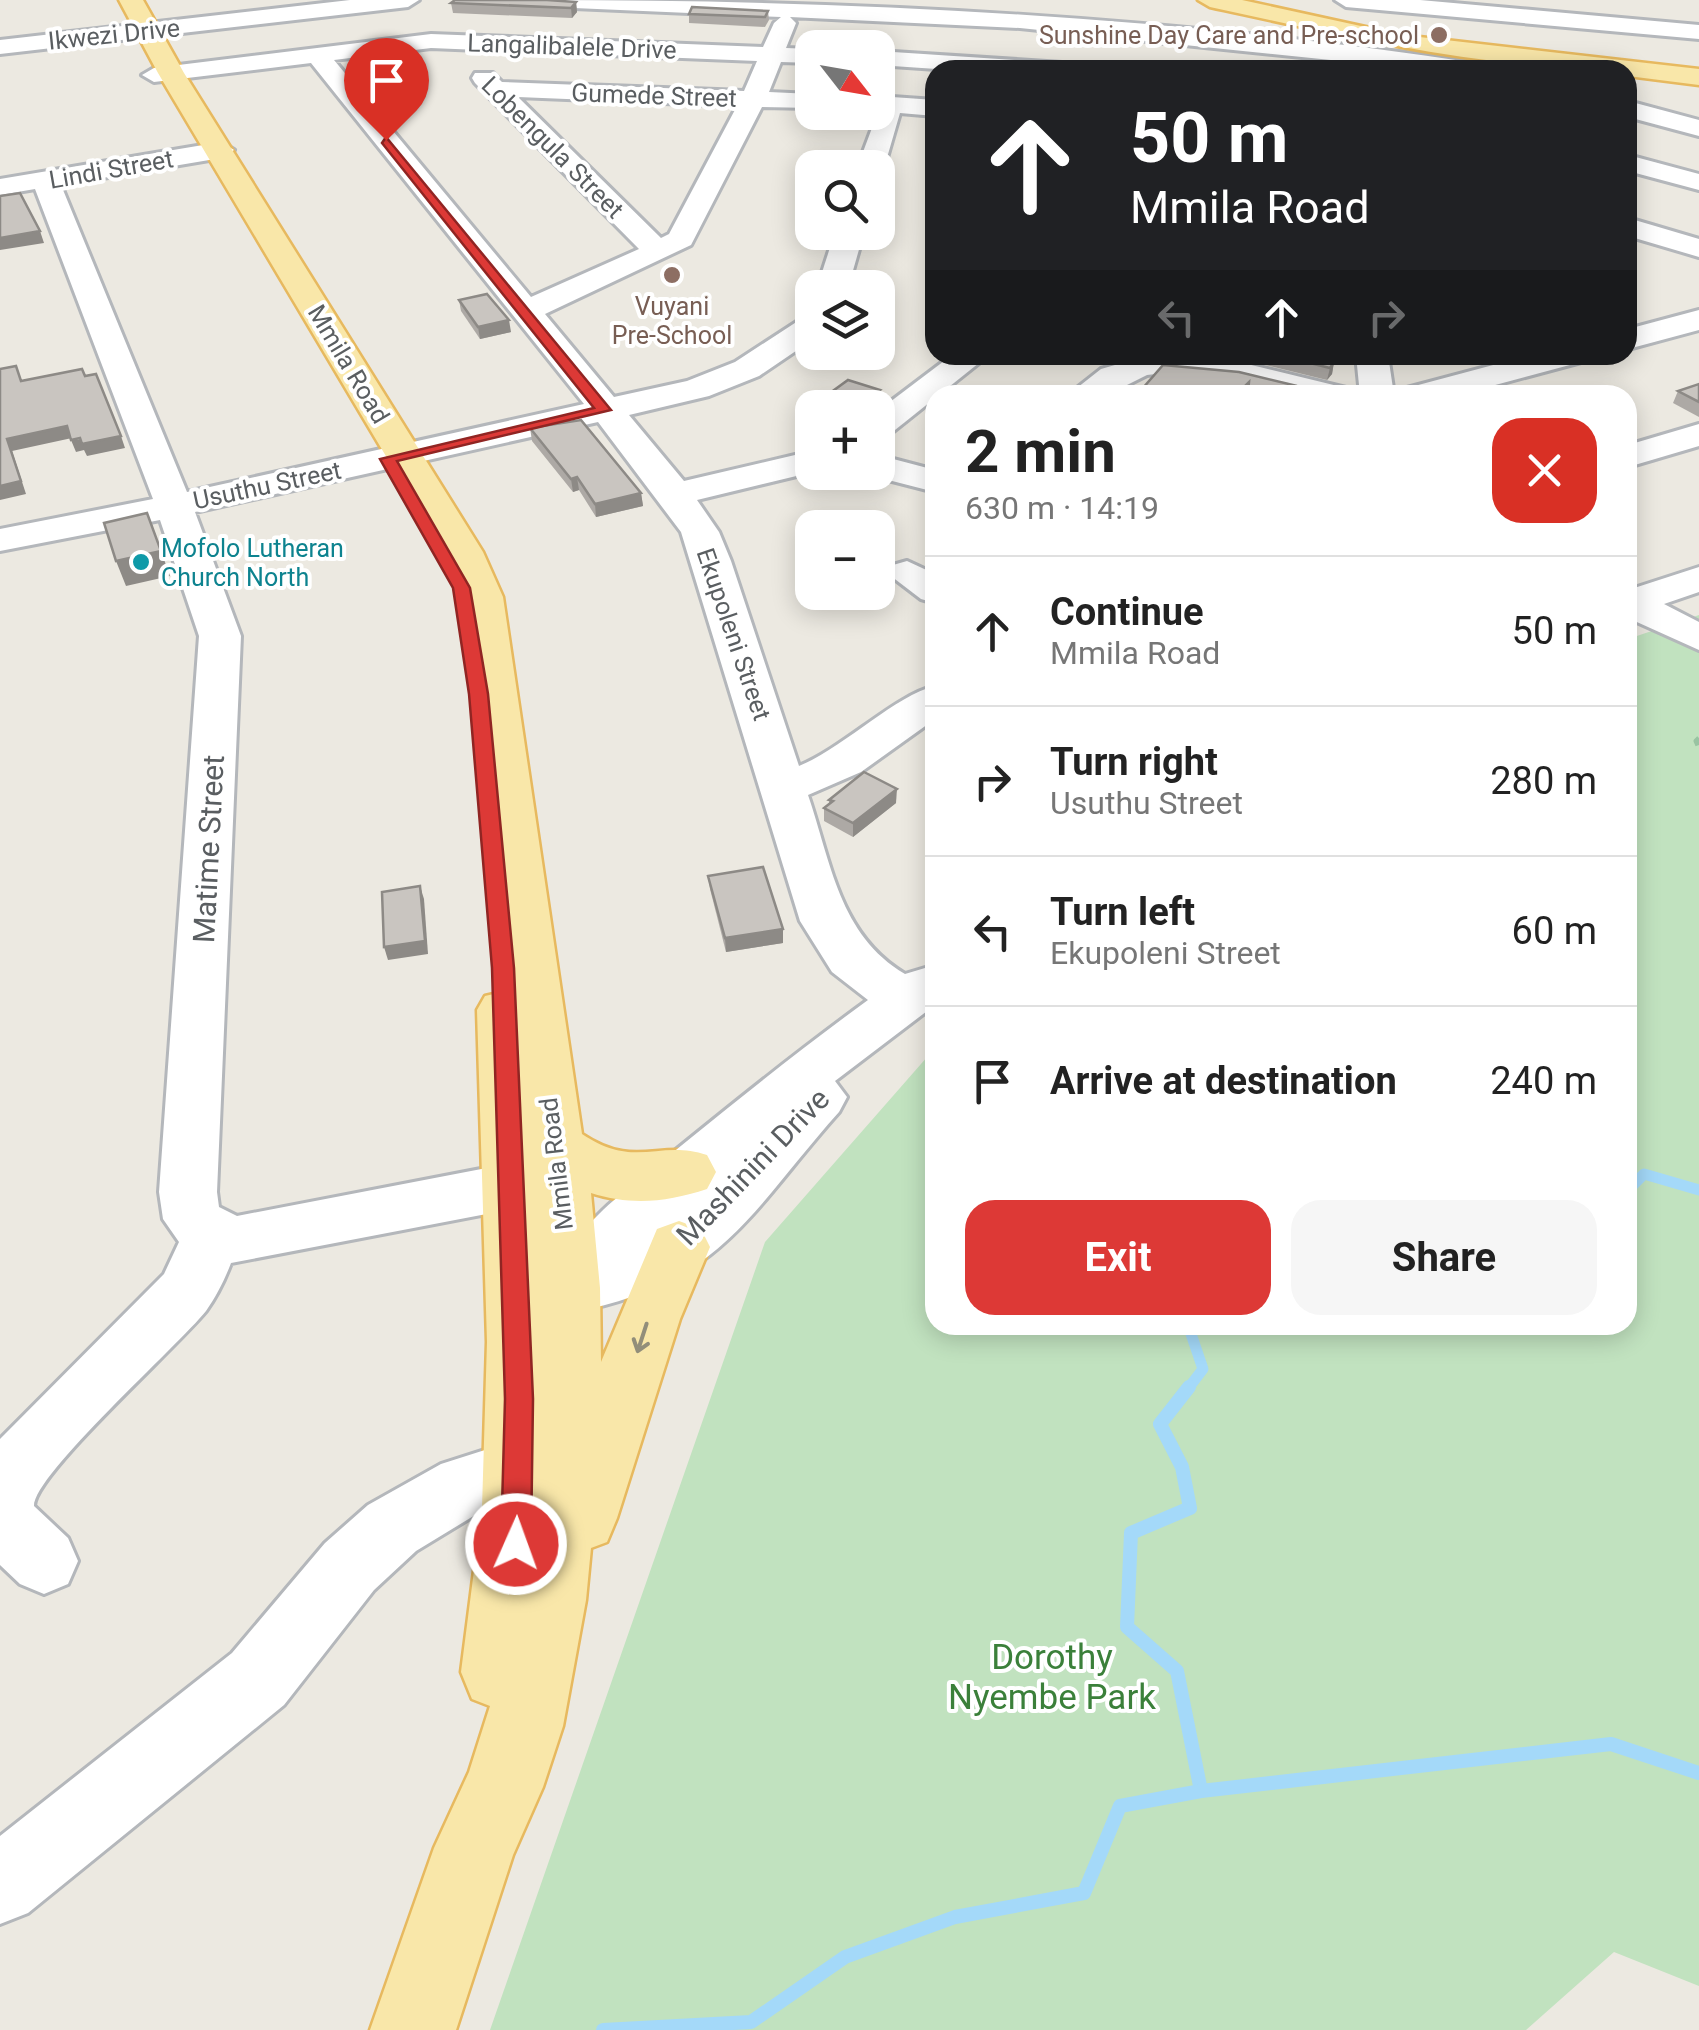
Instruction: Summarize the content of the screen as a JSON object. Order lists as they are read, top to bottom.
{
  "streets": {
    "main road": ["Mmila Road"],
    "street": [
      "Ikwezi Drive",
      "Langalibalele Drive",
      "Gumede Street",
      "Lobengula Street",
      "Lindi Street",
      "Usuthu Street",
      "Ekupoleni Street",
      "Matime Street",
      "Mashinini Drive"
    ]
  },
  "crossings": [
    ["Langalibalele Drive", "Lobengula Street"],
    ["Langalibalele Drive", "Mmila Road"],
    ["Langalibalele Drive", "Ekupoleni Street"],
    ["Gumede Street", "Lobengula Street"],
    ["Lindi Street", "Mmila Road"],
    ["Lindi Street", "Matime Street"],
    ["Mmila Road", "Usuthu Street"],
    ["Mmila Road", "Mashinini Drive"],
    ["Usuthu Street", "Ekupoleni Street"],
    ["Usuthu Street", "Matime Street"],
    ["Ekupoleni Street", "Mashinini Drive"]
  ],
  "parks": ["Dorothy Nyembe Park"],
  "places": ["Sunshine Day Care and Pre-school", "Vuyani Pre-School", "Mofolo Lutheran Church North"],
  "north": "bottom right",
  "page": {
    "map_buttons": ["+", "−"],
    "turn": ["50 m", "Mmila Road"],
    "heading": ["2 min", "630 m · 14:19"],
    "list": [
      {
        "name": "Continue",
        "note": "Mmila Road",
        "value": "50 m"
      },
      {
        "name": "Turn right",
        "note": "Usuthu Street",
        "value": "280 m"
      },
      {
        "name": "Turn left",
        "note": "Ekupoleni Street",
        "value": "60 m"
      },
      {
        "name": "Arrive at destination",
        "value": "240 m"
      }
    ],
    "buttons": ["Exit", "Share"]
  }
}
